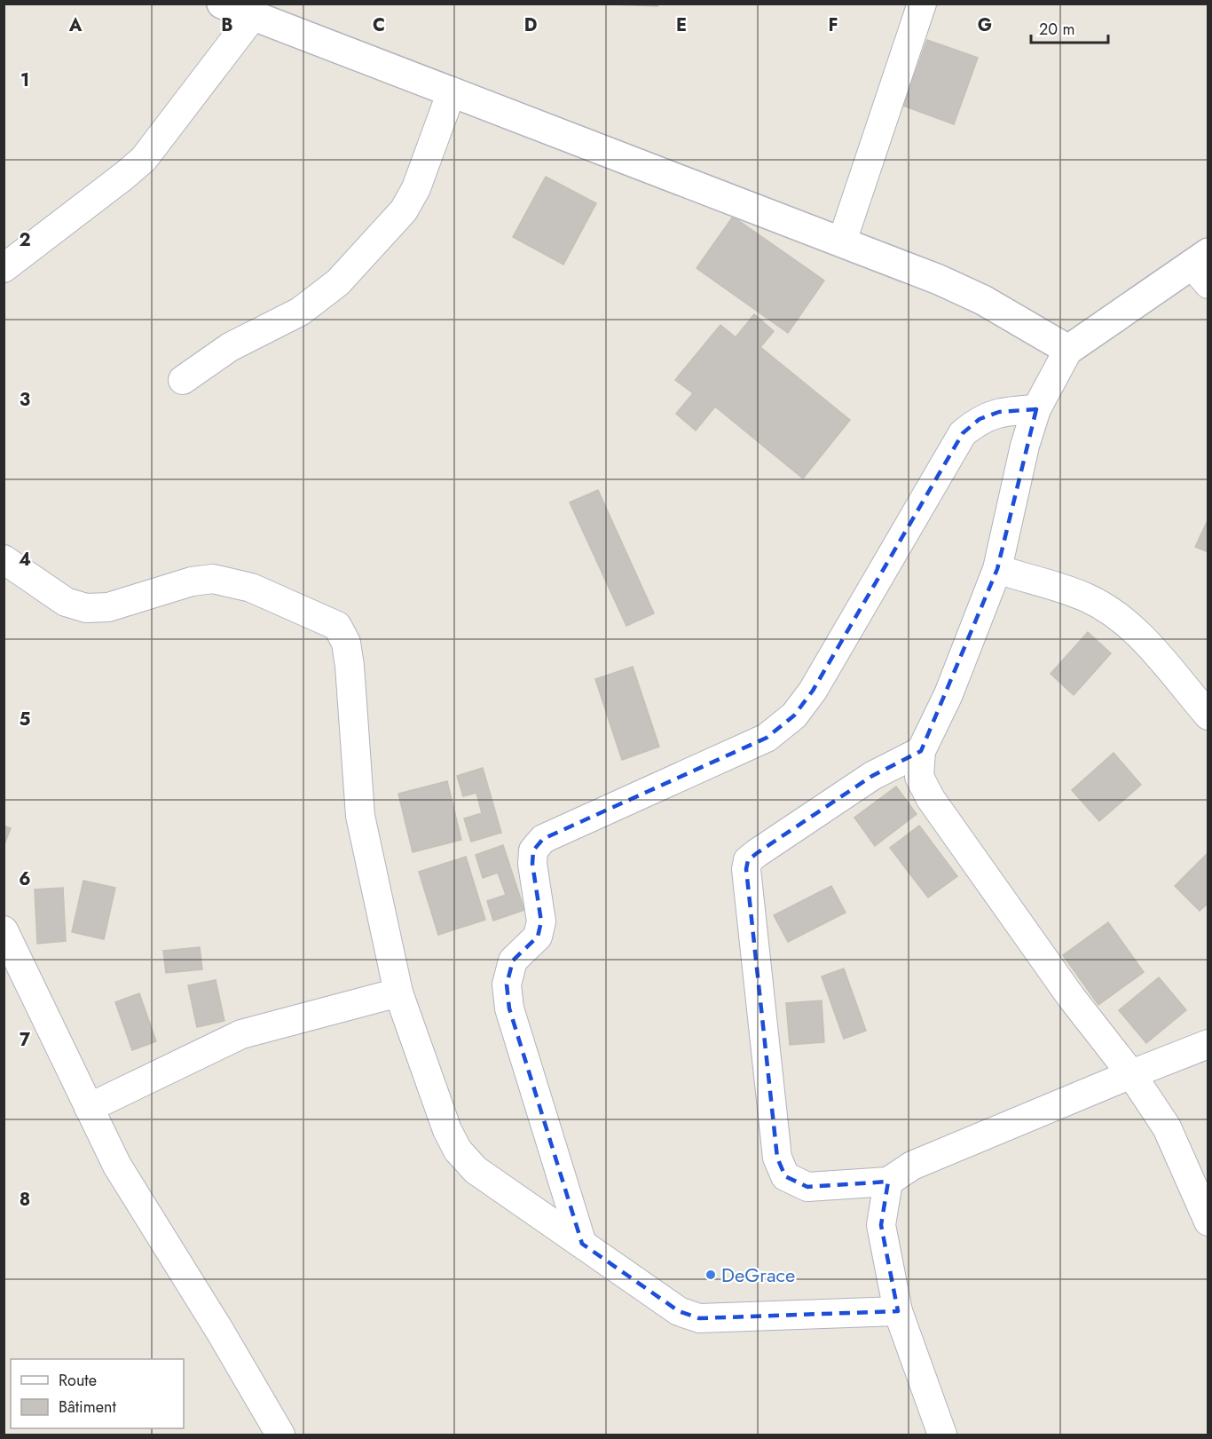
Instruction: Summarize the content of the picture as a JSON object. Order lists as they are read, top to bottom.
{
  "places": ["DeGrace"],
  "legend": ["Route", "Bâtiment"],
  "scale_bar": "20 m",
  "grid": {
    "columns": [
      "A",
      "B",
      "C",
      "D",
      "E",
      "F",
      "G"
    ],
    "rows": [
      "1",
      "2",
      "3",
      "4",
      "5",
      "6",
      "7",
      "8"
    ]
  }
}
